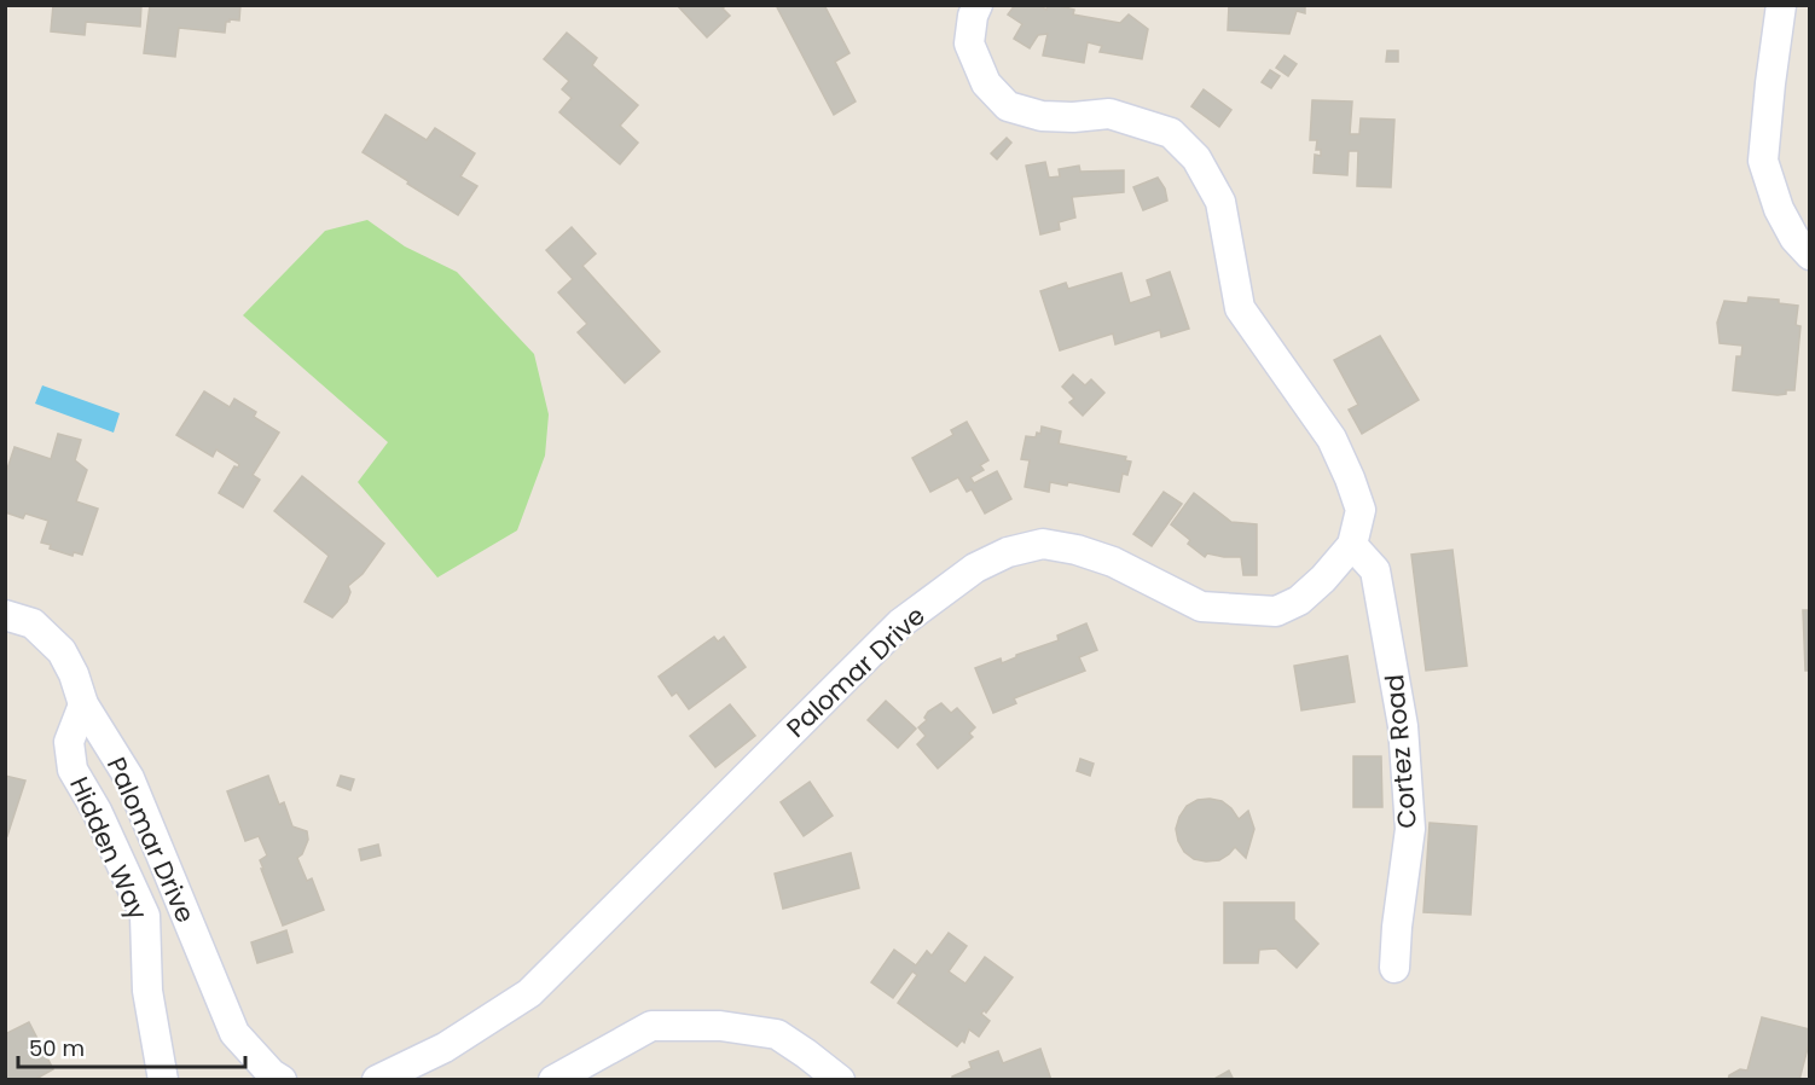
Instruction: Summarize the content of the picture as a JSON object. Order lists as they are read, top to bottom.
{
  "streets": {
    "street": ["Palomar Drive", "Cortez Road", "Hidden Way"]
  },
  "crossings": [
    ["Palomar Drive", "Cortez Road"],
    ["Palomar Drive", "Hidden Way"]
  ],
  "scale_bar": "50 m"
}
